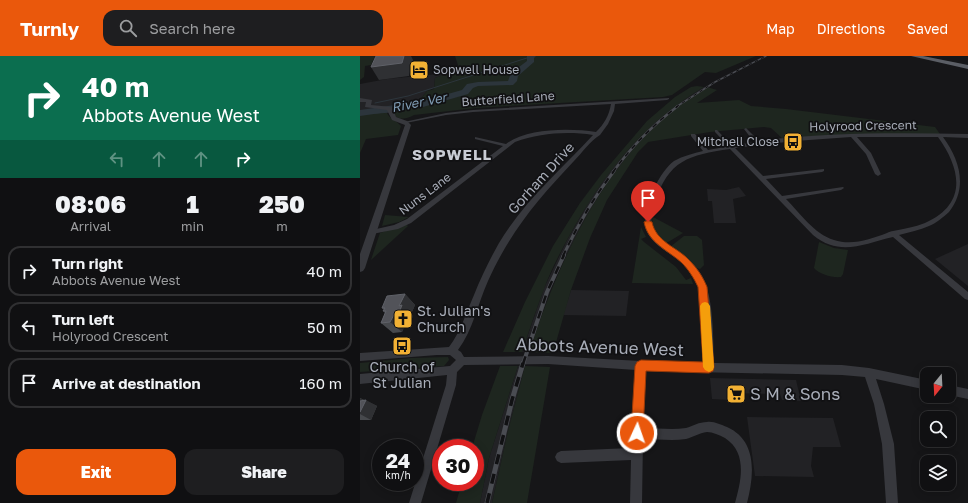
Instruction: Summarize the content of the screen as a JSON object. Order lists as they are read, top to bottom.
{
  "streets": {
    "street": [
      "Butterfield Lane",
      "Holyrood Crescent",
      "Gorham Drive",
      "Nuns Lane",
      "Abbots Avenue West"
    ]
  },
  "crossings": [
    ["Butterfield Lane", "Gorham Drive"],
    ["Holyrood Crescent", "Abbots Avenue West"],
    ["Gorham Drive", "Nuns Lane"]
  ],
  "districts": ["SOPWELL"],
  "water": ["River Ver"],
  "places": {
    "hotel": ["Sopwell House"],
    "bus stop": ["Mitchell Close", "Church of St Julian"],
    "church": ["St. Julian's Church"],
    "supermarket": ["S M & Sons"]
  },
  "north": "bottom",
  "page": {
    "header": "Turnly",
    "search": "Search here",
    "nav": ["Map", "Directions", "Saved"],
    "turn": ["40 m", "Abbots Avenue West"],
    "eta": [
      "08:06",
      "Arrival",
      "1",
      "min",
      "250",
      "m"
    ],
    "list": [
      {
        "name": "Turn right",
        "note": "Abbots Avenue West",
        "value": "40 m"
      },
      {
        "name": "Turn left",
        "note": "Holyrood Crescent",
        "value": "50 m"
      },
      {
        "name": "Arrive at destination",
        "value": "160 m"
      }
    ],
    "speed": "24 km/h",
    "limit": "30",
    "buttons": ["Exit", "Share"]
  }
}
